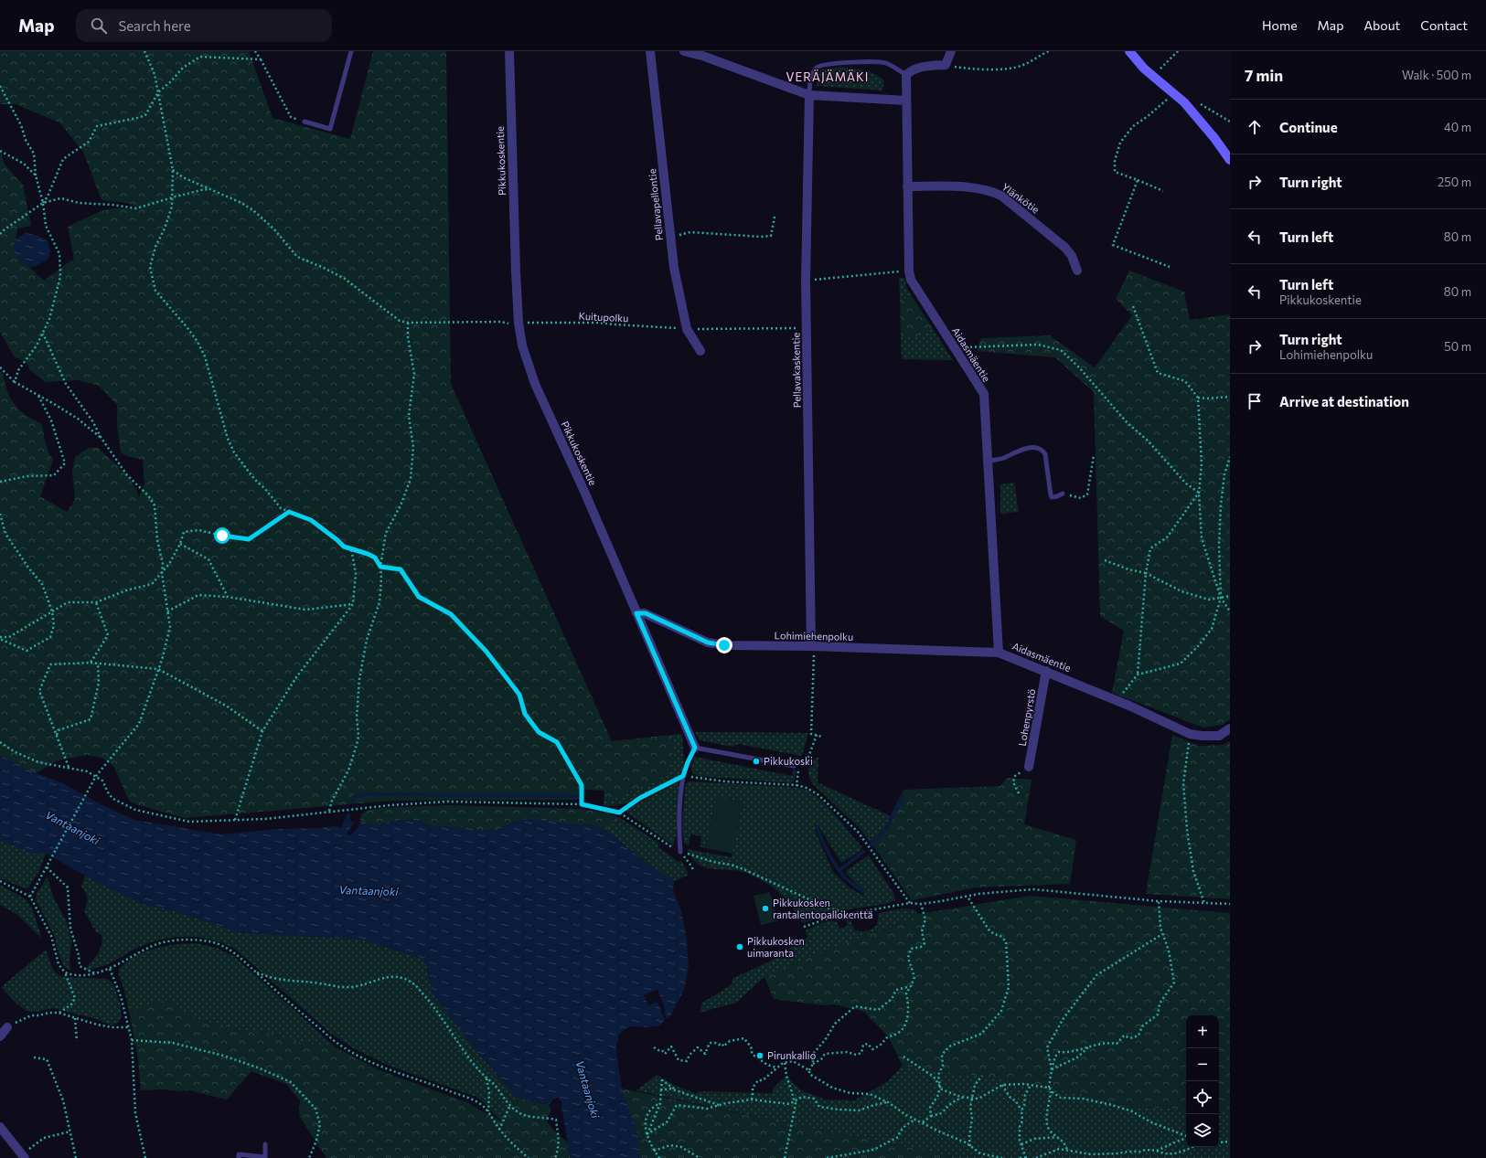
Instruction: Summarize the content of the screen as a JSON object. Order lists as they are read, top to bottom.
{
  "streets": {
    "street": [
      "Pikkukoskentie",
      "Ylänkötie",
      "Pellavapellontie",
      "Aidasmäentie",
      "Pellavakaskentie",
      "Lohimiehenpolku",
      "Lohenpyrstö"
    ],
    "path": ["Kuitupolku"]
  },
  "crossings": [
    ["Pikkukoskentie", "Kuitupolku"],
    ["Pikkukoskentie", "Lohimiehenpolku"],
    ["Ylänkötie", "Aidasmäentie"],
    ["Pellavapellontie", "Kuitupolku"],
    ["Kuitupolku", "Pellavakaskentie"],
    ["Aidasmäentie", "Lohimiehenpolku"],
    ["Aidasmäentie", "Lohenpyrstö"],
    ["Pellavakaskentie", "Lohimiehenpolku"]
  ],
  "districts": ["VERÄJÄMÄKI"],
  "water": ["Vantaanjoki"],
  "places": [
    "Pikkukoski",
    "Pikkukosken rantalentopallokenttä",
    "Pikkukosken uimaranta",
    "Pirunkallio"
  ],
  "page": {
    "header": "Map",
    "search": "Search here",
    "nav": [
      "Home",
      "Map",
      "About",
      "Contact"
    ],
    "heading": ["7 min", "Walk · 500 m"],
    "list": [
      ["Continue", "40 m"],
      ["Turn right", "250 m"],
      ["Turn left", "80 m"],
      ["Turn left", "Pikkukoskentie", "80 m"],
      ["Turn right", "Lohimiehenpolku", "50 m"],
      "Arrive at destination"
    ],
    "map_buttons": ["+", "−"]
  }
}
